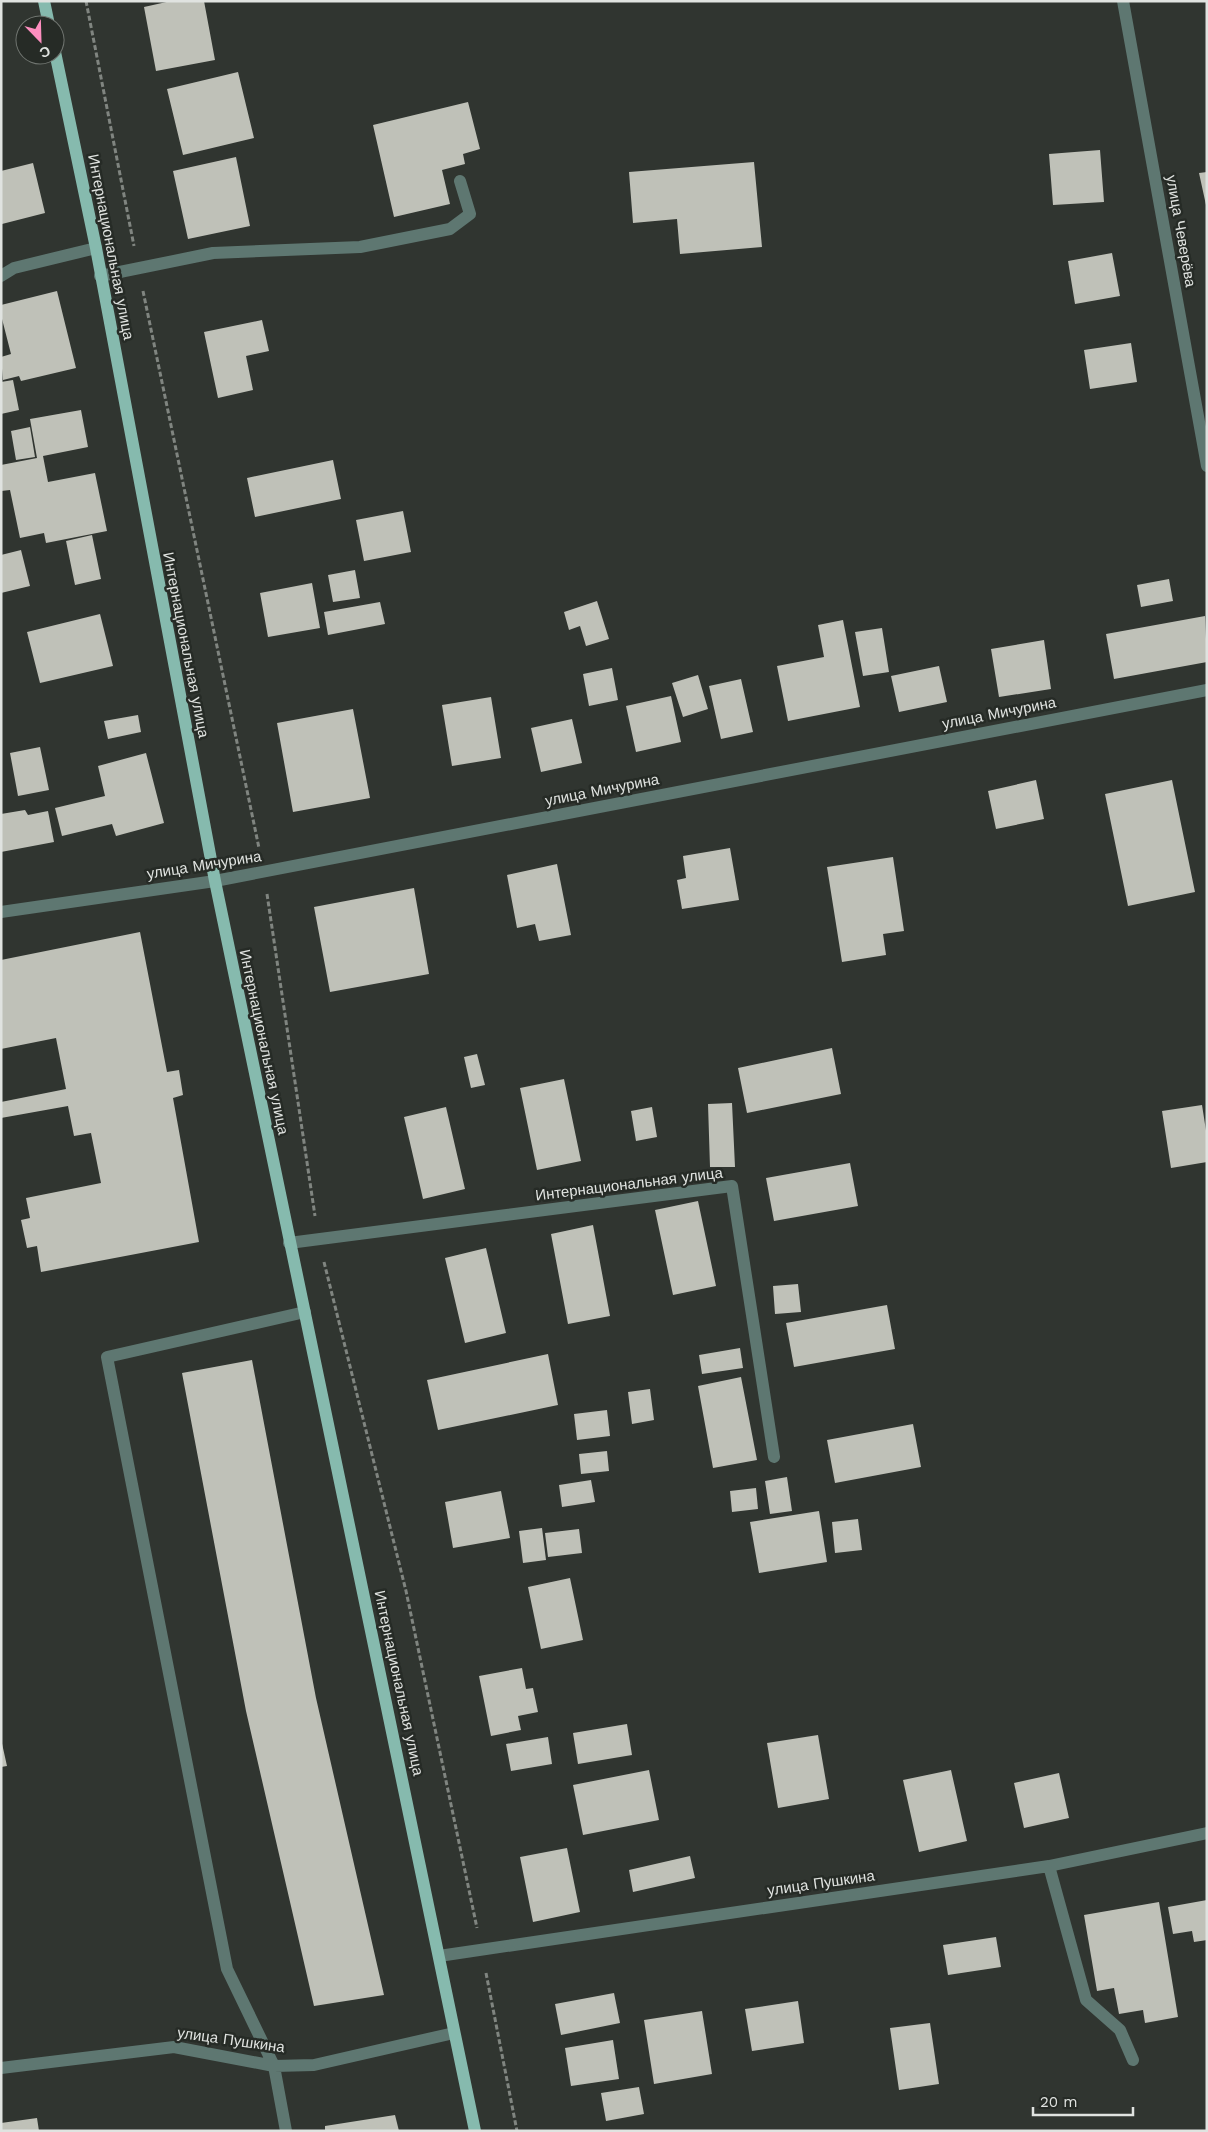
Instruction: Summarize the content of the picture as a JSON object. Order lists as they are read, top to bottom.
{
  "streets": {
    "main road": ["Интернациональная улица"],
    "street": ["улица Чеверёва", "улица Мичурина", "улица Пушкина"]
  },
  "crossings": [
    ["Интернациональная улица", "улица Мичурина"],
    ["Интернациональная улица", "улица Пушкина"]
  ],
  "scale_bar": "20 m",
  "north": "bottom right"
}
